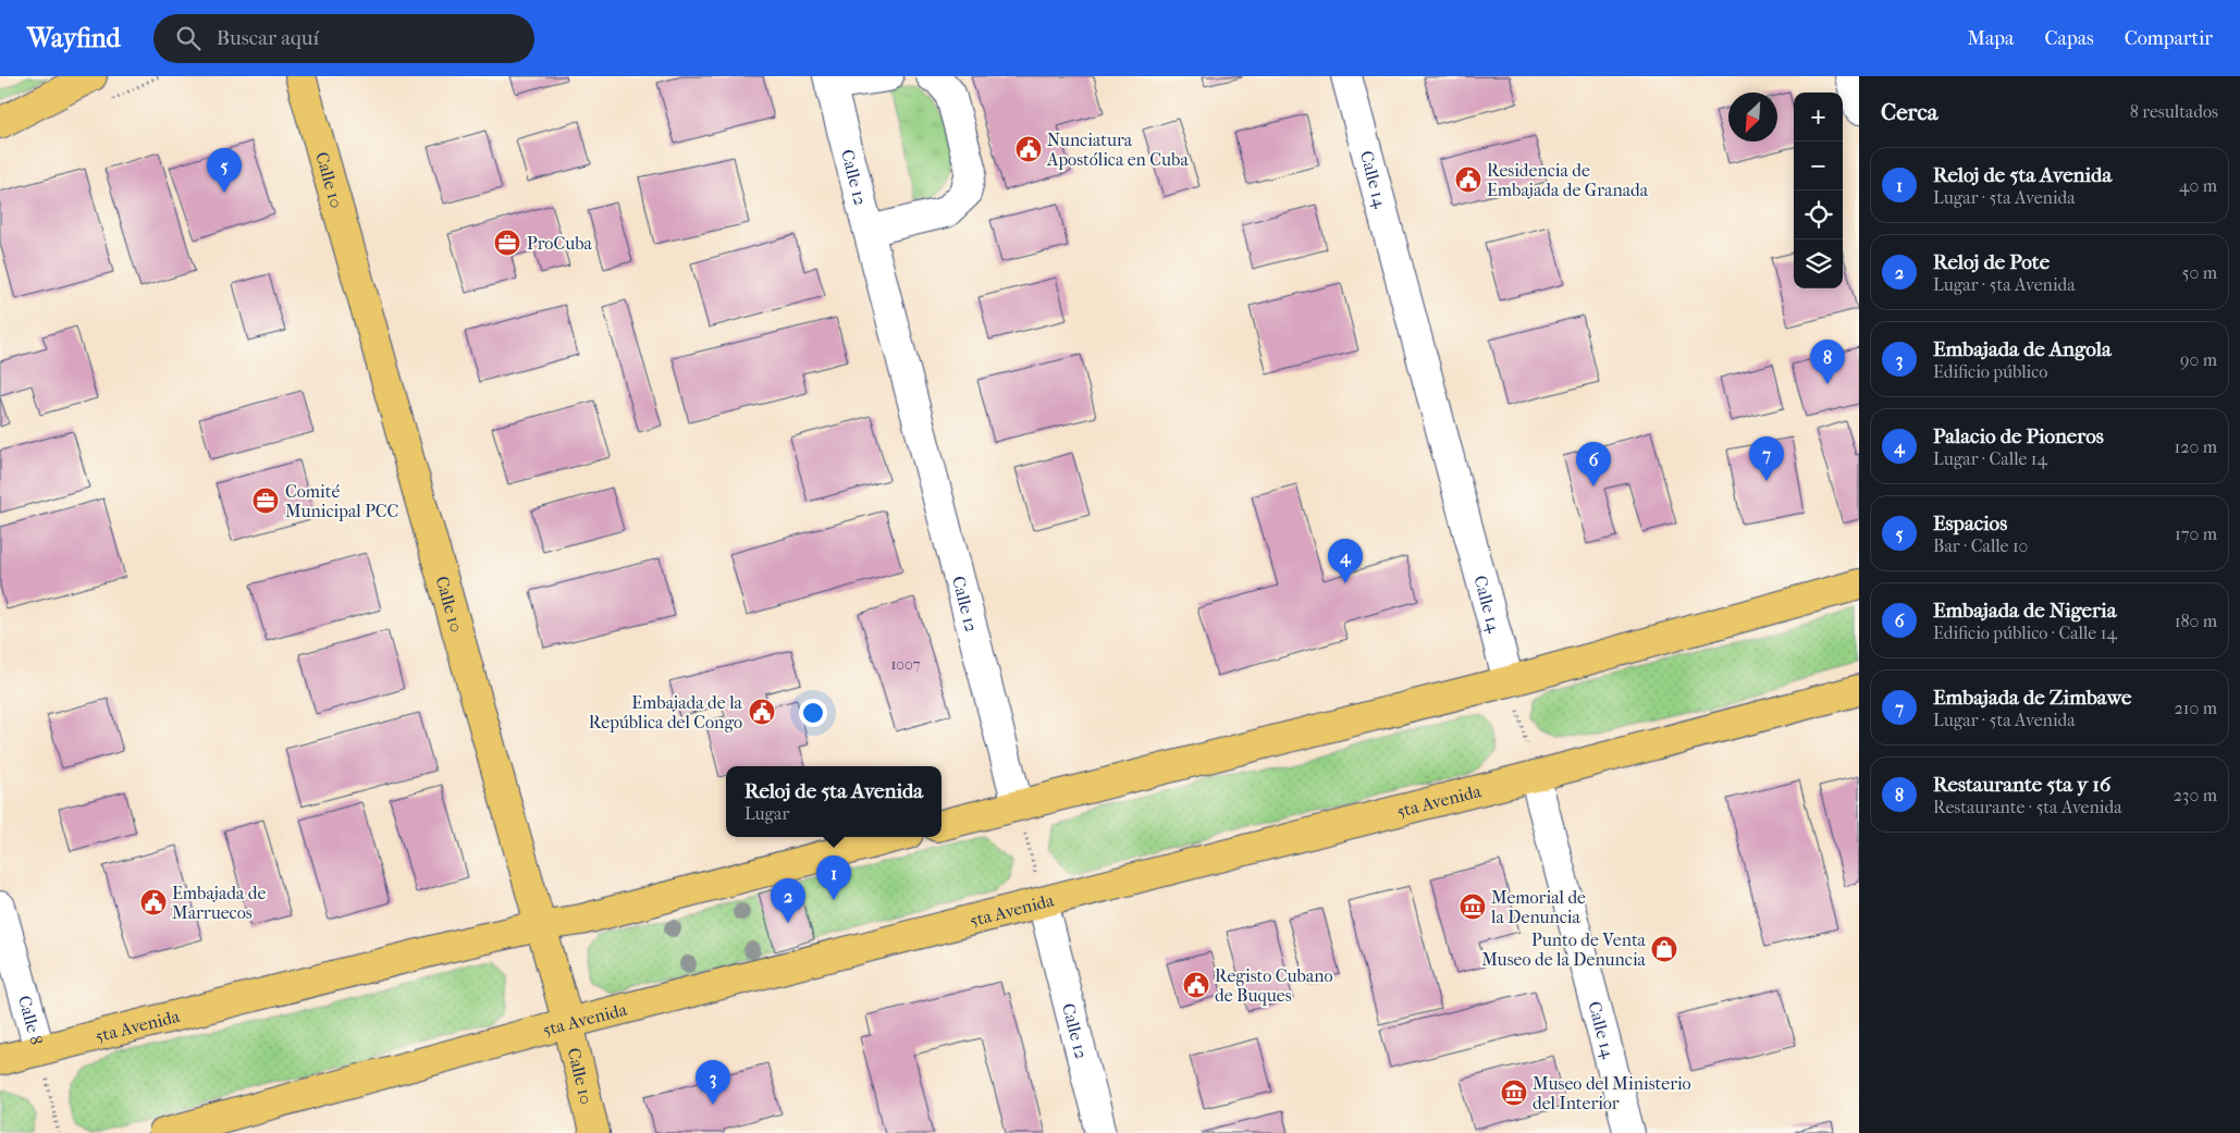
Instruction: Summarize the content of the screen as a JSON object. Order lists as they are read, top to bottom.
{
  "streets": {
    "main road": ["Calle 10", "5ta Avenida"],
    "street": ["Calle 12", "Calle 14", "Calle 8"]
  },
  "crossings": [
    ["Calle 12", "5ta Avenida"],
    ["Calle 14", "5ta Avenida"],
    ["Calle 10", "5ta Avenida"],
    ["5ta Avenida", "Calle 8"]
  ],
  "places": {
    "public building": [
      "Nunciatura Apostólica en Cuba",
      "Residencia de Embajada de Granada",
      "Embajada de la República del Congo",
      "Embajada de Marruecos",
      "Registo Cubano de Buques"
    ],
    "office": ["ProCuba", "Comité Municipal PCC"],
    "museum": ["Memorial de la Denuncia", "Museo del Ministerio del Interior"],
    "shop": ["Punto de Venta Museo de la Denuncia"]
  },
  "house_numbers": ["1007"],
  "north": "bottom left",
  "page": {
    "header": "Wayfind",
    "search": "Buscar aquí",
    "nav": ["Mapa", "Capas", "Compartir"],
    "heading": ["Cerca", "8 resultados"],
    "map_buttons": ["+", "−"],
    "list": [
      {
        "mark": "1",
        "name": "Reloj de 5ta Avenida",
        "note": "Lugar · 5ta Avenida",
        "value": "40 m"
      },
      {
        "mark": "2",
        "name": "Reloj de Pote",
        "note": "Lugar · 5ta Avenida",
        "value": "50 m"
      },
      {
        "mark": "3",
        "name": "Embajada de Angola",
        "note": "Edificio público",
        "value": "90 m"
      },
      {
        "mark": "4",
        "name": "Palacio de Pioneros",
        "note": "Lugar · Calle 14",
        "value": "120 m"
      },
      {
        "mark": "5",
        "name": "Espacios",
        "note": "Bar · Calle 10",
        "value": "170 m"
      },
      {
        "mark": "6",
        "name": "Embajada de Nigeria",
        "note": "Edificio público · Calle 14",
        "value": "180 m"
      },
      {
        "mark": "7",
        "name": "Embajada de Zimbawe",
        "note": "Lugar · 5ta Avenida",
        "value": "210 m"
      },
      {
        "mark": "8",
        "name": "Restaurante 5ta y 16",
        "note": "Restaurante · 5ta Avenida",
        "value": "230 m"
      }
    ],
    "pins": [
      "5",
      "8",
      "7",
      "6",
      "4",
      "1",
      "2",
      "3"
    ],
    "popup": ["Reloj de 5ta Avenida", "Lugar"]
  }
}
